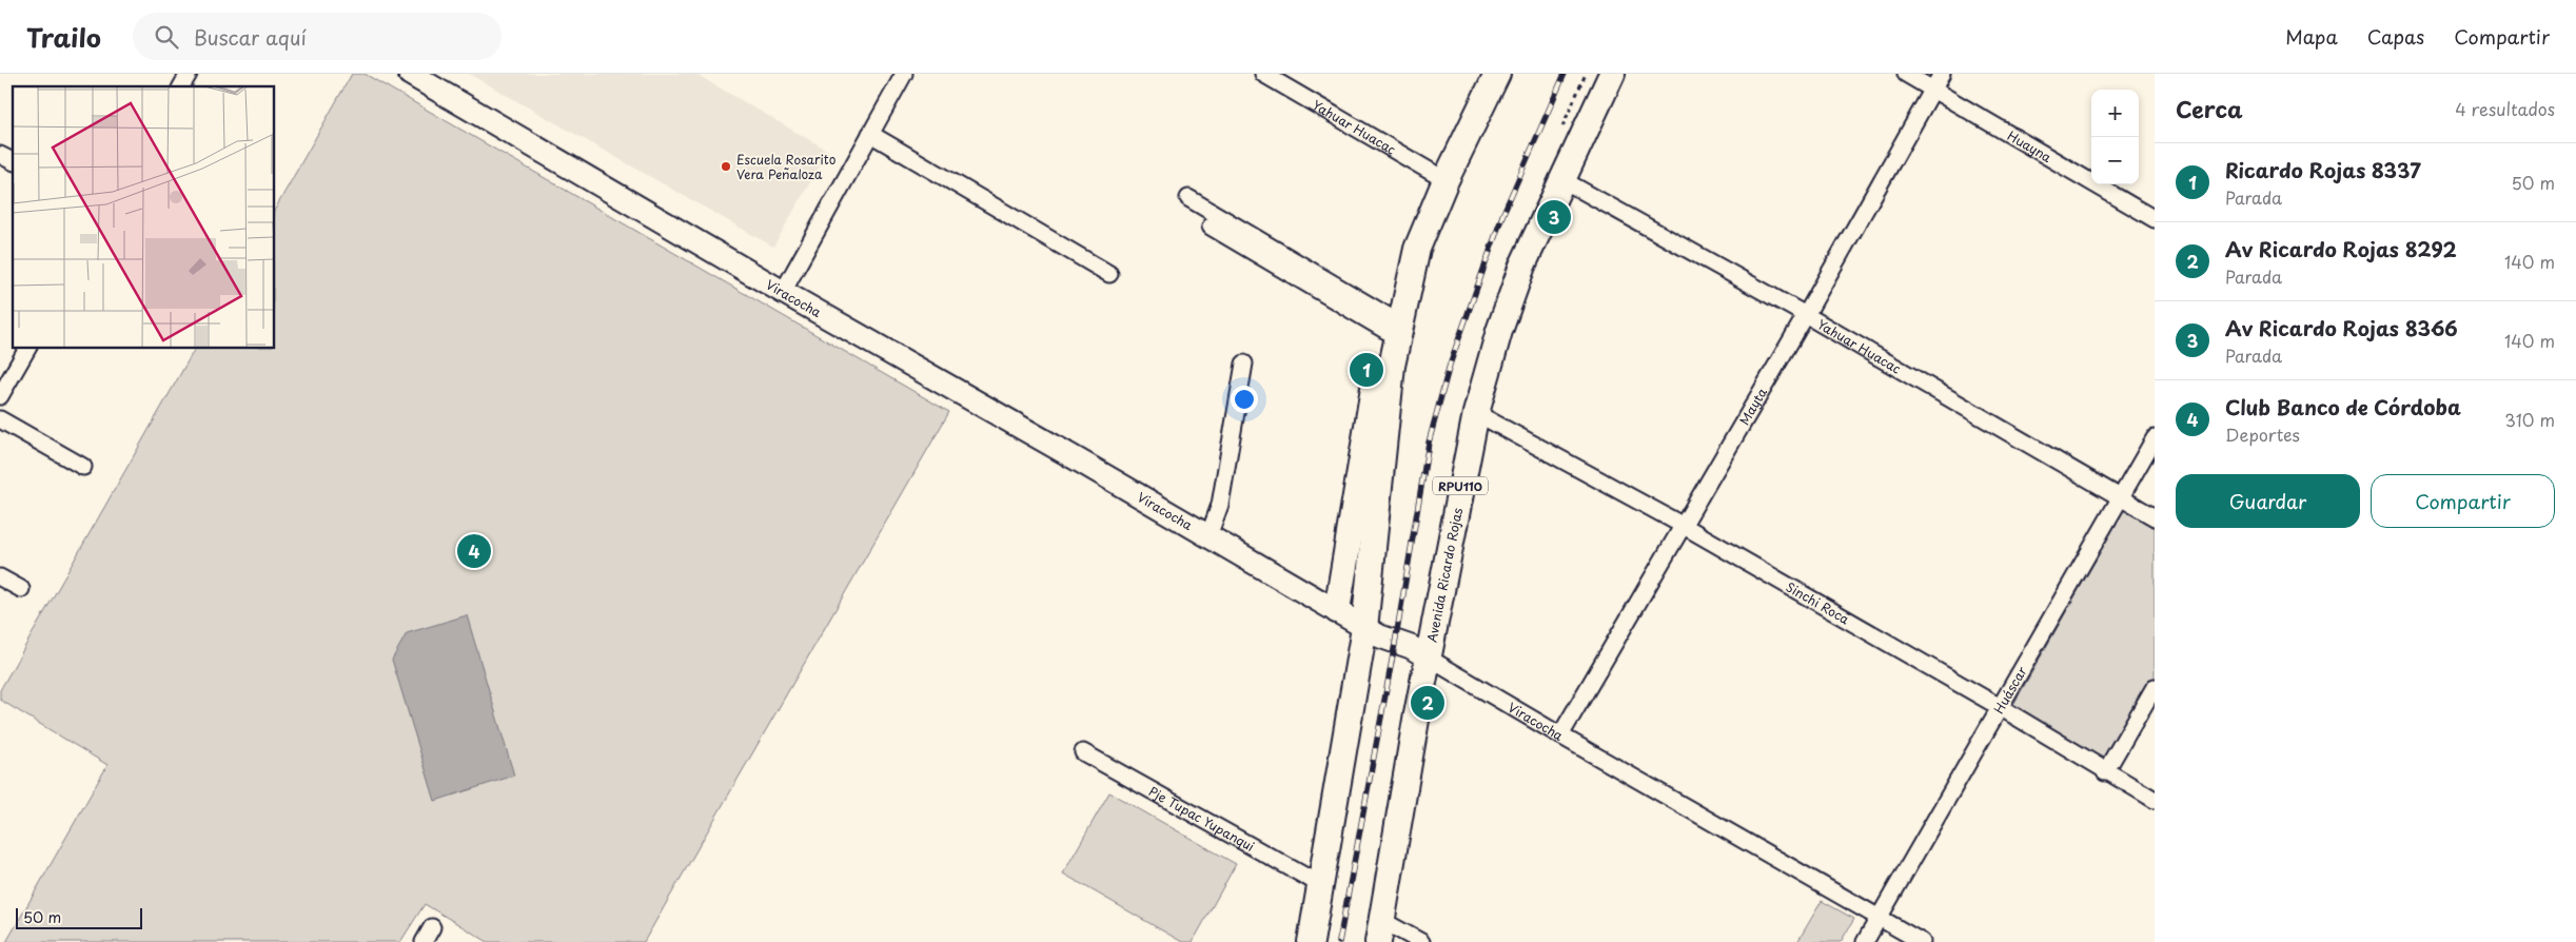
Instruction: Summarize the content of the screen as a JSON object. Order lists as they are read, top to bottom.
{
  "streets": {
    "main road": ["Viracocha", "RPU110", "Avenida Ricardo Rojas"],
    "street": [
      "Yahuar Huacac",
      "Huayna",
      "Mayta",
      "Sinchi Roca",
      "Huáscar",
      "Pje Tupac Yupanqui"
    ]
  },
  "crossings": [
    ["Yahuar Huacac", "Mayta"],
    ["Yahuar Huacac", "Avenida Ricardo Rojas"],
    ["Yahuar Huacac", "Huáscar"],
    ["Huayna", "Mayta"],
    ["Viracocha", "Mayta"],
    ["Viracocha", "Avenida Ricardo Rojas"],
    ["Viracocha", "Huáscar"],
    ["Mayta", "Sinchi Roca"],
    ["Avenida Ricardo Rojas", "Sinchi Roca"],
    ["Sinchi Roca", "Huáscar"]
  ],
  "places": ["Escuela Rosarito Vera Peñaloza"],
  "scale_bar": "50 m",
  "page": {
    "header": "Trailo",
    "search": "Buscar aquí",
    "nav": ["Mapa", "Capas", "Compartir"],
    "heading": ["Cerca", "4 resultados"],
    "map_buttons": ["+", "−"],
    "list": [
      {
        "mark": "1",
        "name": "Ricardo Rojas 8337",
        "note": "Parada",
        "value": "50 m"
      },
      {
        "mark": "2",
        "name": "Av Ricardo Rojas 8292",
        "note": "Parada",
        "value": "140 m"
      },
      {
        "mark": "3",
        "name": "Av Ricardo Rojas 8366",
        "note": "Parada",
        "value": "140 m"
      },
      {
        "mark": "4",
        "name": "Club Banco de Córdoba",
        "note": "Deportes",
        "value": "310 m"
      }
    ],
    "pins": [
      "3",
      "1",
      "4",
      "2"
    ],
    "buttons": ["Guardar", "Compartir"],
    "scale": "50 m"
  }
}
